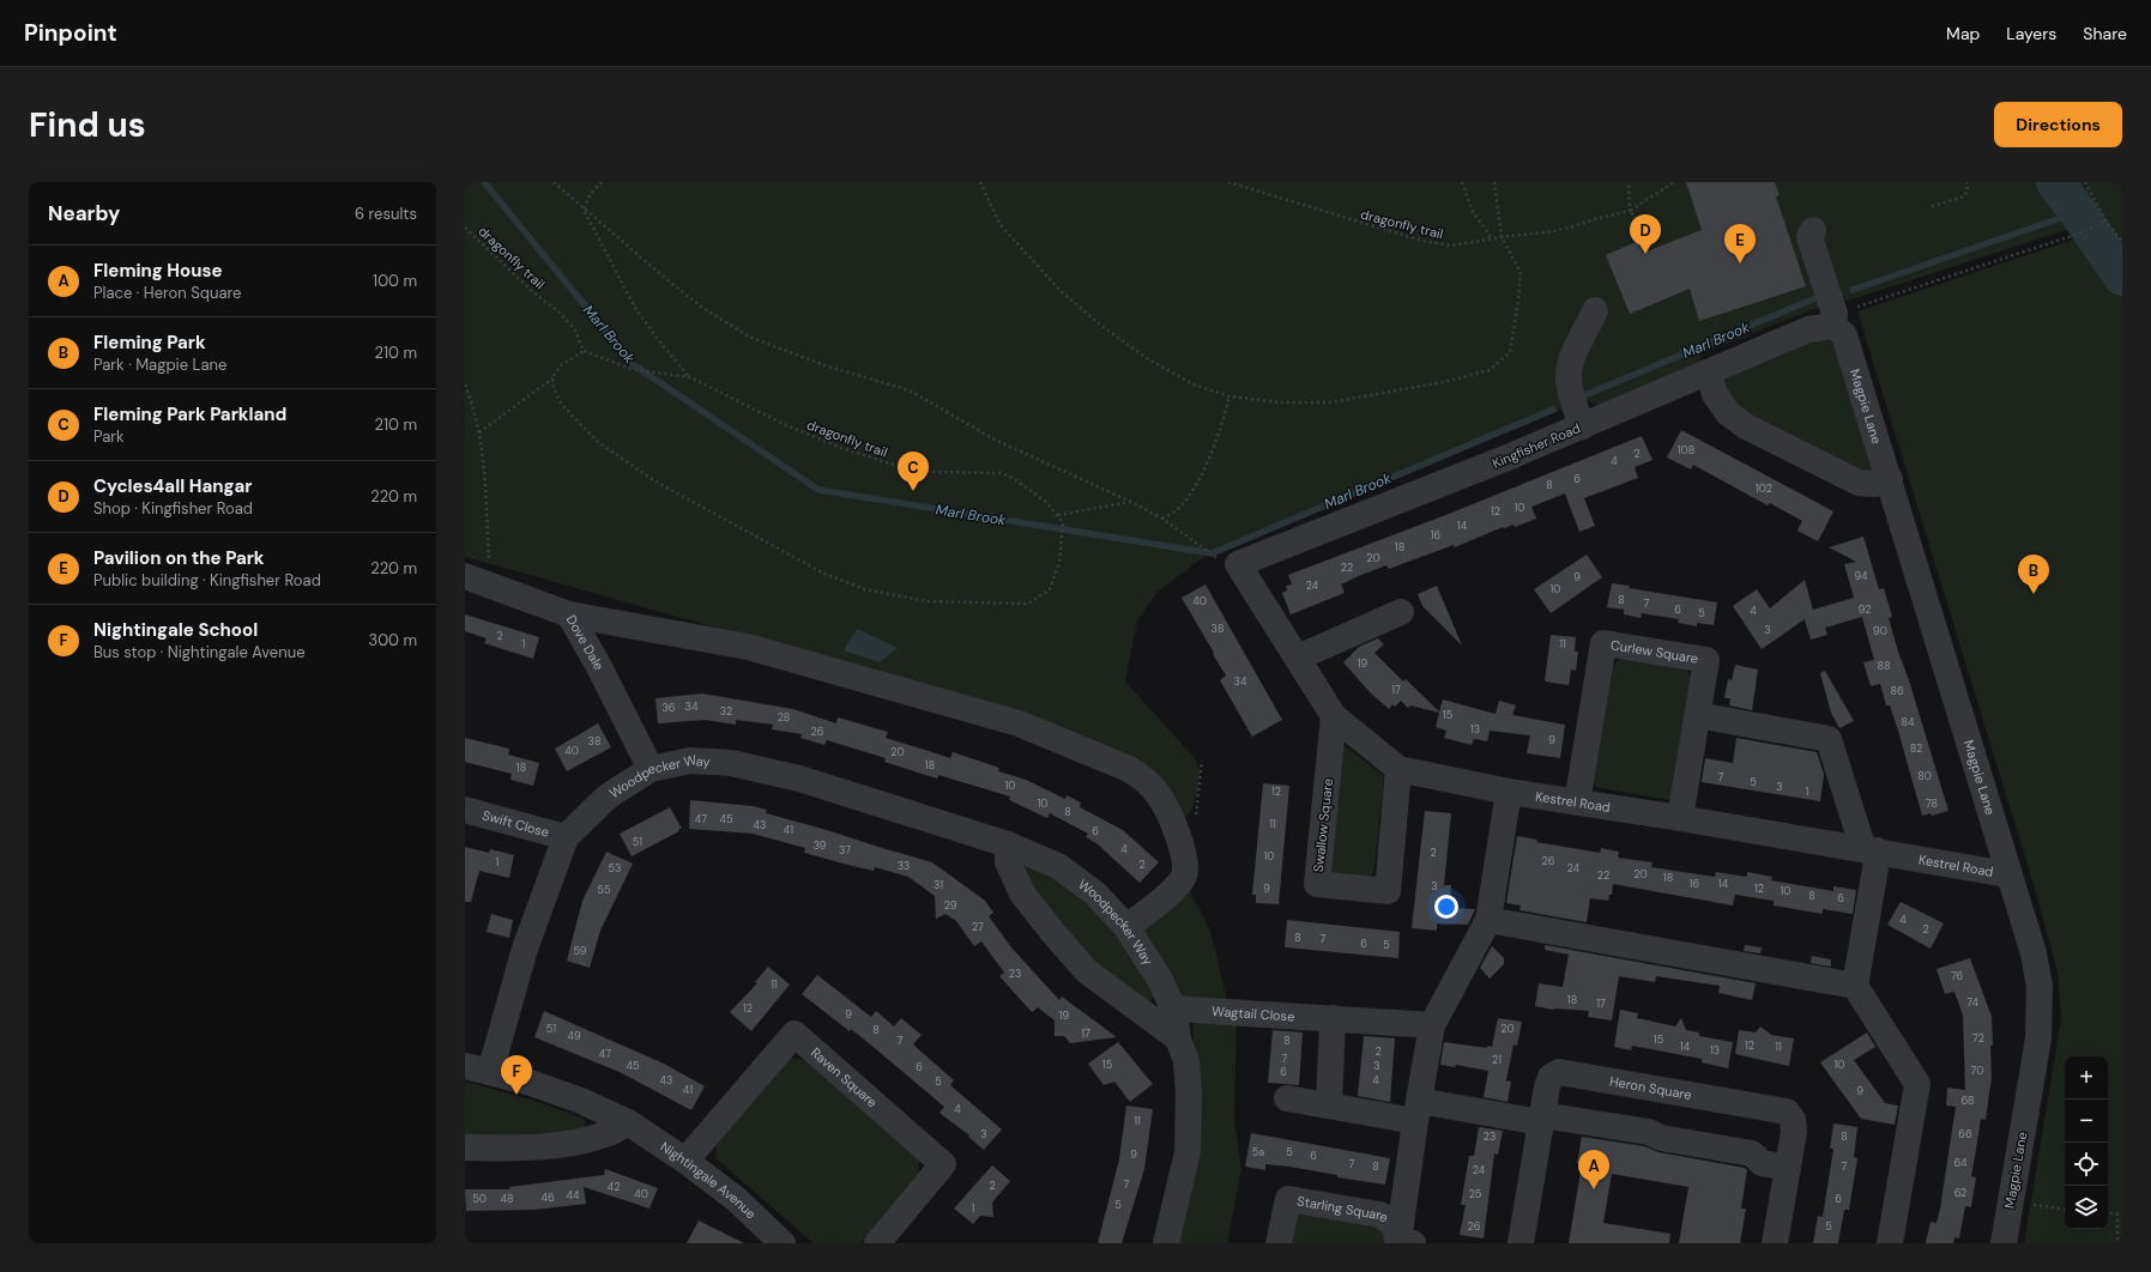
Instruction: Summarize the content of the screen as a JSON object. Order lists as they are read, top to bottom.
{
  "streets": {
    "street": [
      "Magpie Lane",
      "Kingfisher Road",
      "Dove Dale",
      "Curlew Square",
      "Woodpecker Way",
      "Kestrel Road",
      "Swift Close",
      "Swallow Square",
      "Wagtail Close",
      "Raven Square",
      "Heron Square",
      "Nightingale Avenue",
      "Starling Square"
    ],
    "path": ["dragonfly trail"]
  },
  "crossings": [
    ["Magpie Lane", "Kingfisher Road"],
    ["Magpie Lane", "Kestrel Road"],
    ["Kingfisher Road", "Kestrel Road"],
    ["Dove Dale", "Woodpecker Way"],
    ["Curlew Square", "Kestrel Road"],
    ["Woodpecker Way", "Swift Close"],
    ["Woodpecker Way", "Wagtail Close"],
    ["Woodpecker Way", "Nightingale Avenue"],
    ["Kestrel Road", "Swallow Square"],
    ["Raven Square", "Nightingale Avenue"]
  ],
  "water": ["Marl Brook"],
  "house_numbers": [
    "108",
    "2",
    "4",
    "6",
    "8",
    "102",
    "10",
    "12",
    "14",
    "16",
    "18",
    "20",
    "22",
    "94",
    "9",
    "24",
    "10",
    "8",
    "40",
    "7",
    "6",
    "92",
    "4",
    "5",
    "38",
    "3",
    "90",
    "2",
    "1",
    "11",
    "19",
    "88",
    "34",
    "17",
    "86",
    "34",
    "36",
    "32",
    "15",
    "28",
    "84",
    "13",
    "26",
    "9",
    "38",
    "82",
    "40",
    "20",
    "18",
    "18",
    "80",
    "7",
    "5",
    "10",
    "3",
    "12",
    "1",
    "10",
    "78",
    "8",
    "47",
    "45",
    "11",
    "43",
    "41",
    "6",
    "51",
    "39",
    "4",
    "37",
    "2",
    "10",
    "26",
    "1",
    "2",
    "33",
    "53",
    "24",
    "20",
    "22",
    "18",
    "16",
    "14",
    "31",
    "3",
    "9",
    "12",
    "55",
    "10",
    "8",
    "6",
    "29",
    "4",
    "27",
    "2",
    "8",
    "7",
    "6",
    "5",
    "59",
    "23",
    "76",
    "11",
    "18",
    "74",
    "17",
    "12",
    "9",
    "19",
    "51",
    "20",
    "8",
    "17",
    "49",
    "72",
    "15",
    "7",
    "8",
    "12",
    "14",
    "11",
    "13",
    "2",
    "47",
    "7",
    "21",
    "15",
    "10",
    "45",
    "3",
    "6",
    "70",
    "6",
    "43",
    "4",
    "5",
    "41",
    "9",
    "68",
    "4",
    "11",
    "3",
    "66",
    "23",
    "8",
    "5a",
    "5",
    "9",
    "6",
    "64",
    "7",
    "8",
    "7",
    "24",
    "7",
    "2",
    "42",
    "62",
    "40",
    "25",
    "44",
    "46",
    "50",
    "48",
    "6",
    "5",
    "1",
    "26",
    "5"
  ],
  "page": {
    "header": "Pinpoint",
    "nav": ["Map", "Layers", "Share"],
    "buttons": "Directions",
    "title": "Find us",
    "heading": ["Nearby", "6 results"],
    "pins": [
      "D",
      "E",
      "C",
      "B",
      "F",
      "A"
    ],
    "list": [
      {
        "mark": "A",
        "name": "Fleming House",
        "note": "Place · Heron Square",
        "value": "100 m"
      },
      {
        "mark": "B",
        "name": "Fleming Park",
        "note": "Park · Magpie Lane",
        "value": "210 m"
      },
      {
        "mark": "C",
        "name": "Fleming Park Parkland",
        "note": "Park",
        "value": "210 m"
      },
      {
        "mark": "D",
        "name": "Cycles4all Hangar",
        "note": "Shop · Kingfisher Road",
        "value": "220 m"
      },
      {
        "mark": "E",
        "name": "Pavilion on the Park",
        "note": "Public building · Kingfisher Road",
        "value": "220 m"
      },
      {
        "mark": "F",
        "name": "Nightingale School",
        "note": "Bus stop · Nightingale Avenue",
        "value": "300 m"
      }
    ],
    "map_buttons": ["+", "−"]
  }
}
